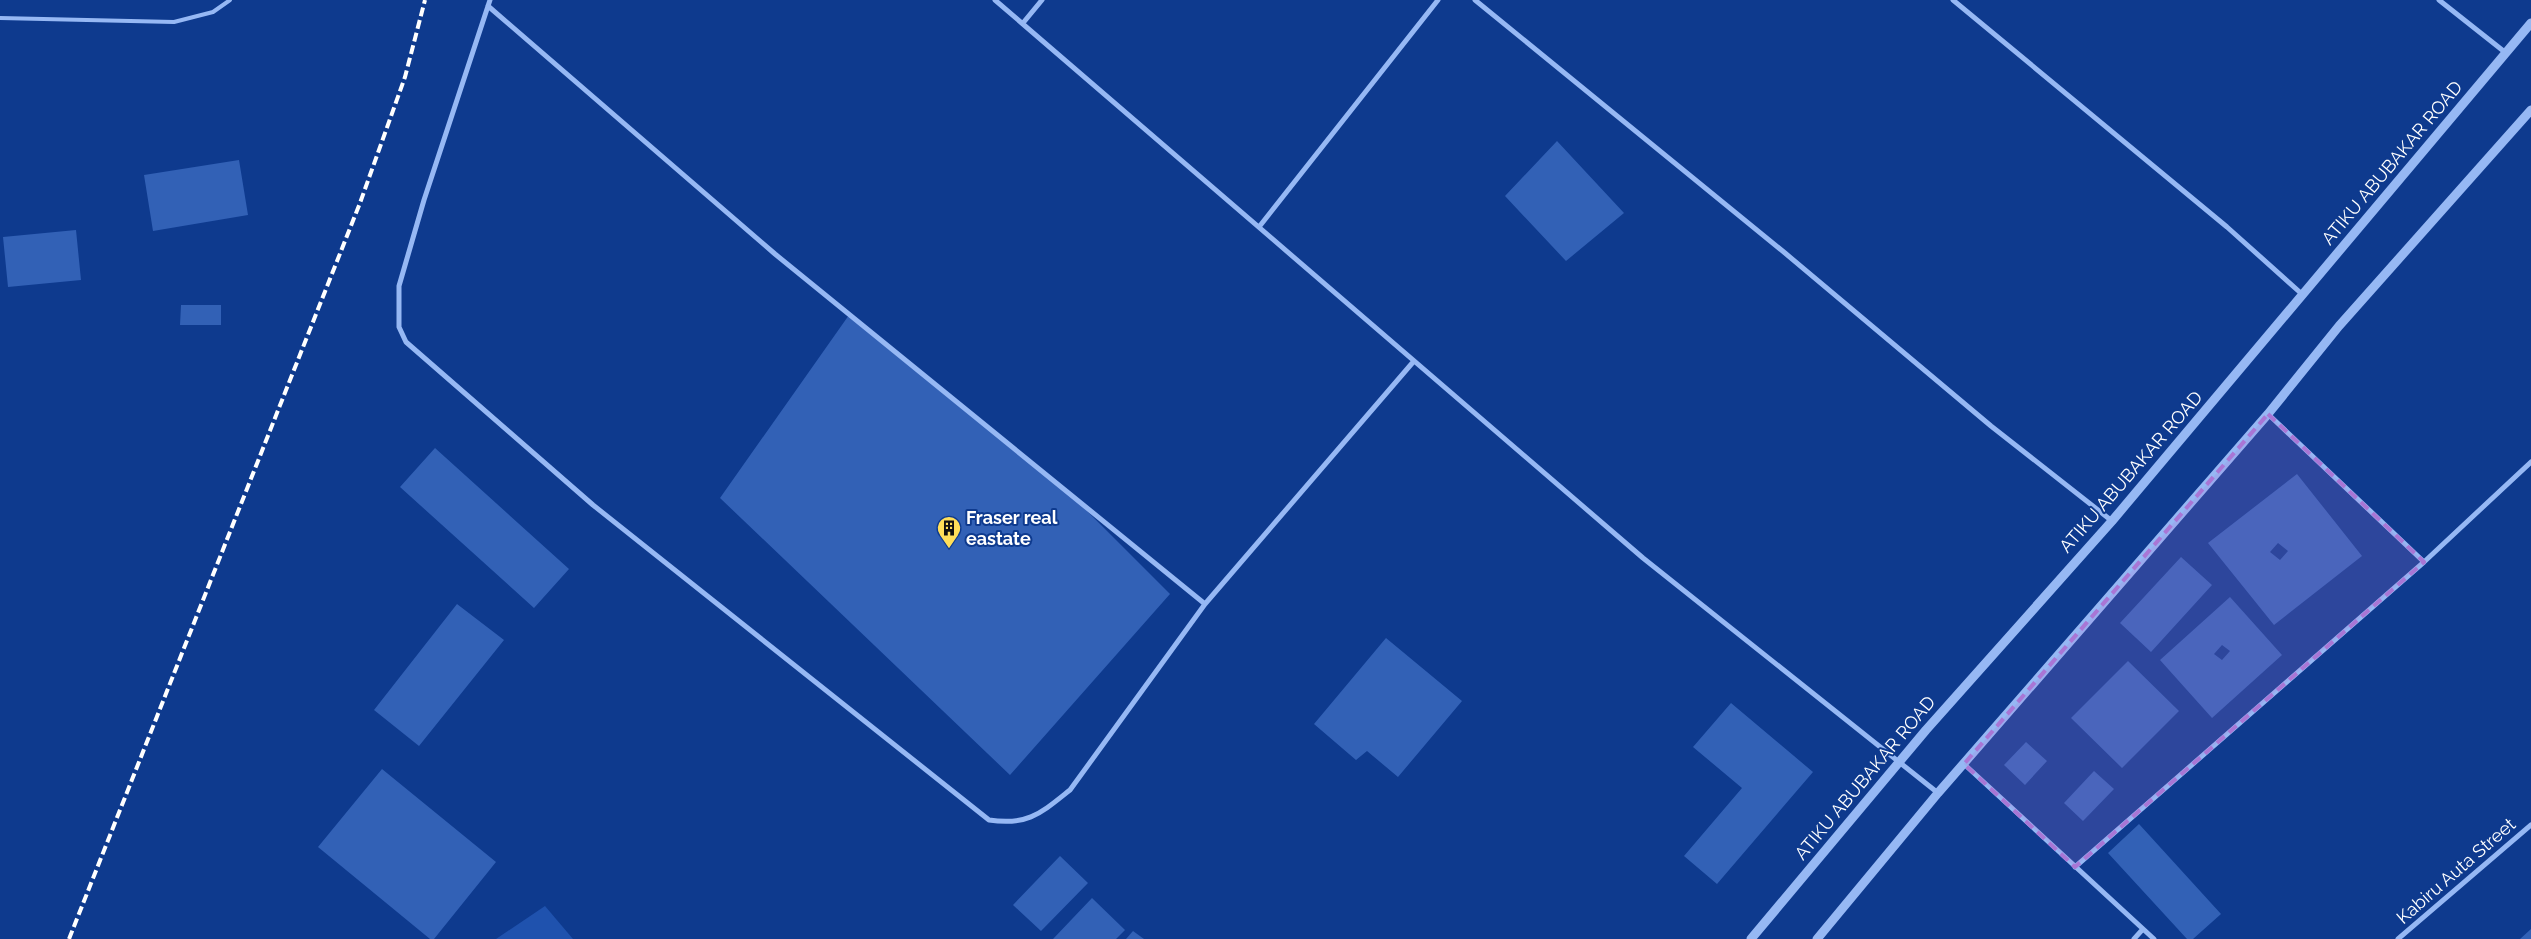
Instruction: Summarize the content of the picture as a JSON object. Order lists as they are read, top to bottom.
{
  "streets": {
    "street": ["ATIKU ABUBAKAR ROAD", "Kabiru Auta Street"]
  },
  "places": {
    "building": ["Fraser real eastate"]
  }
}
